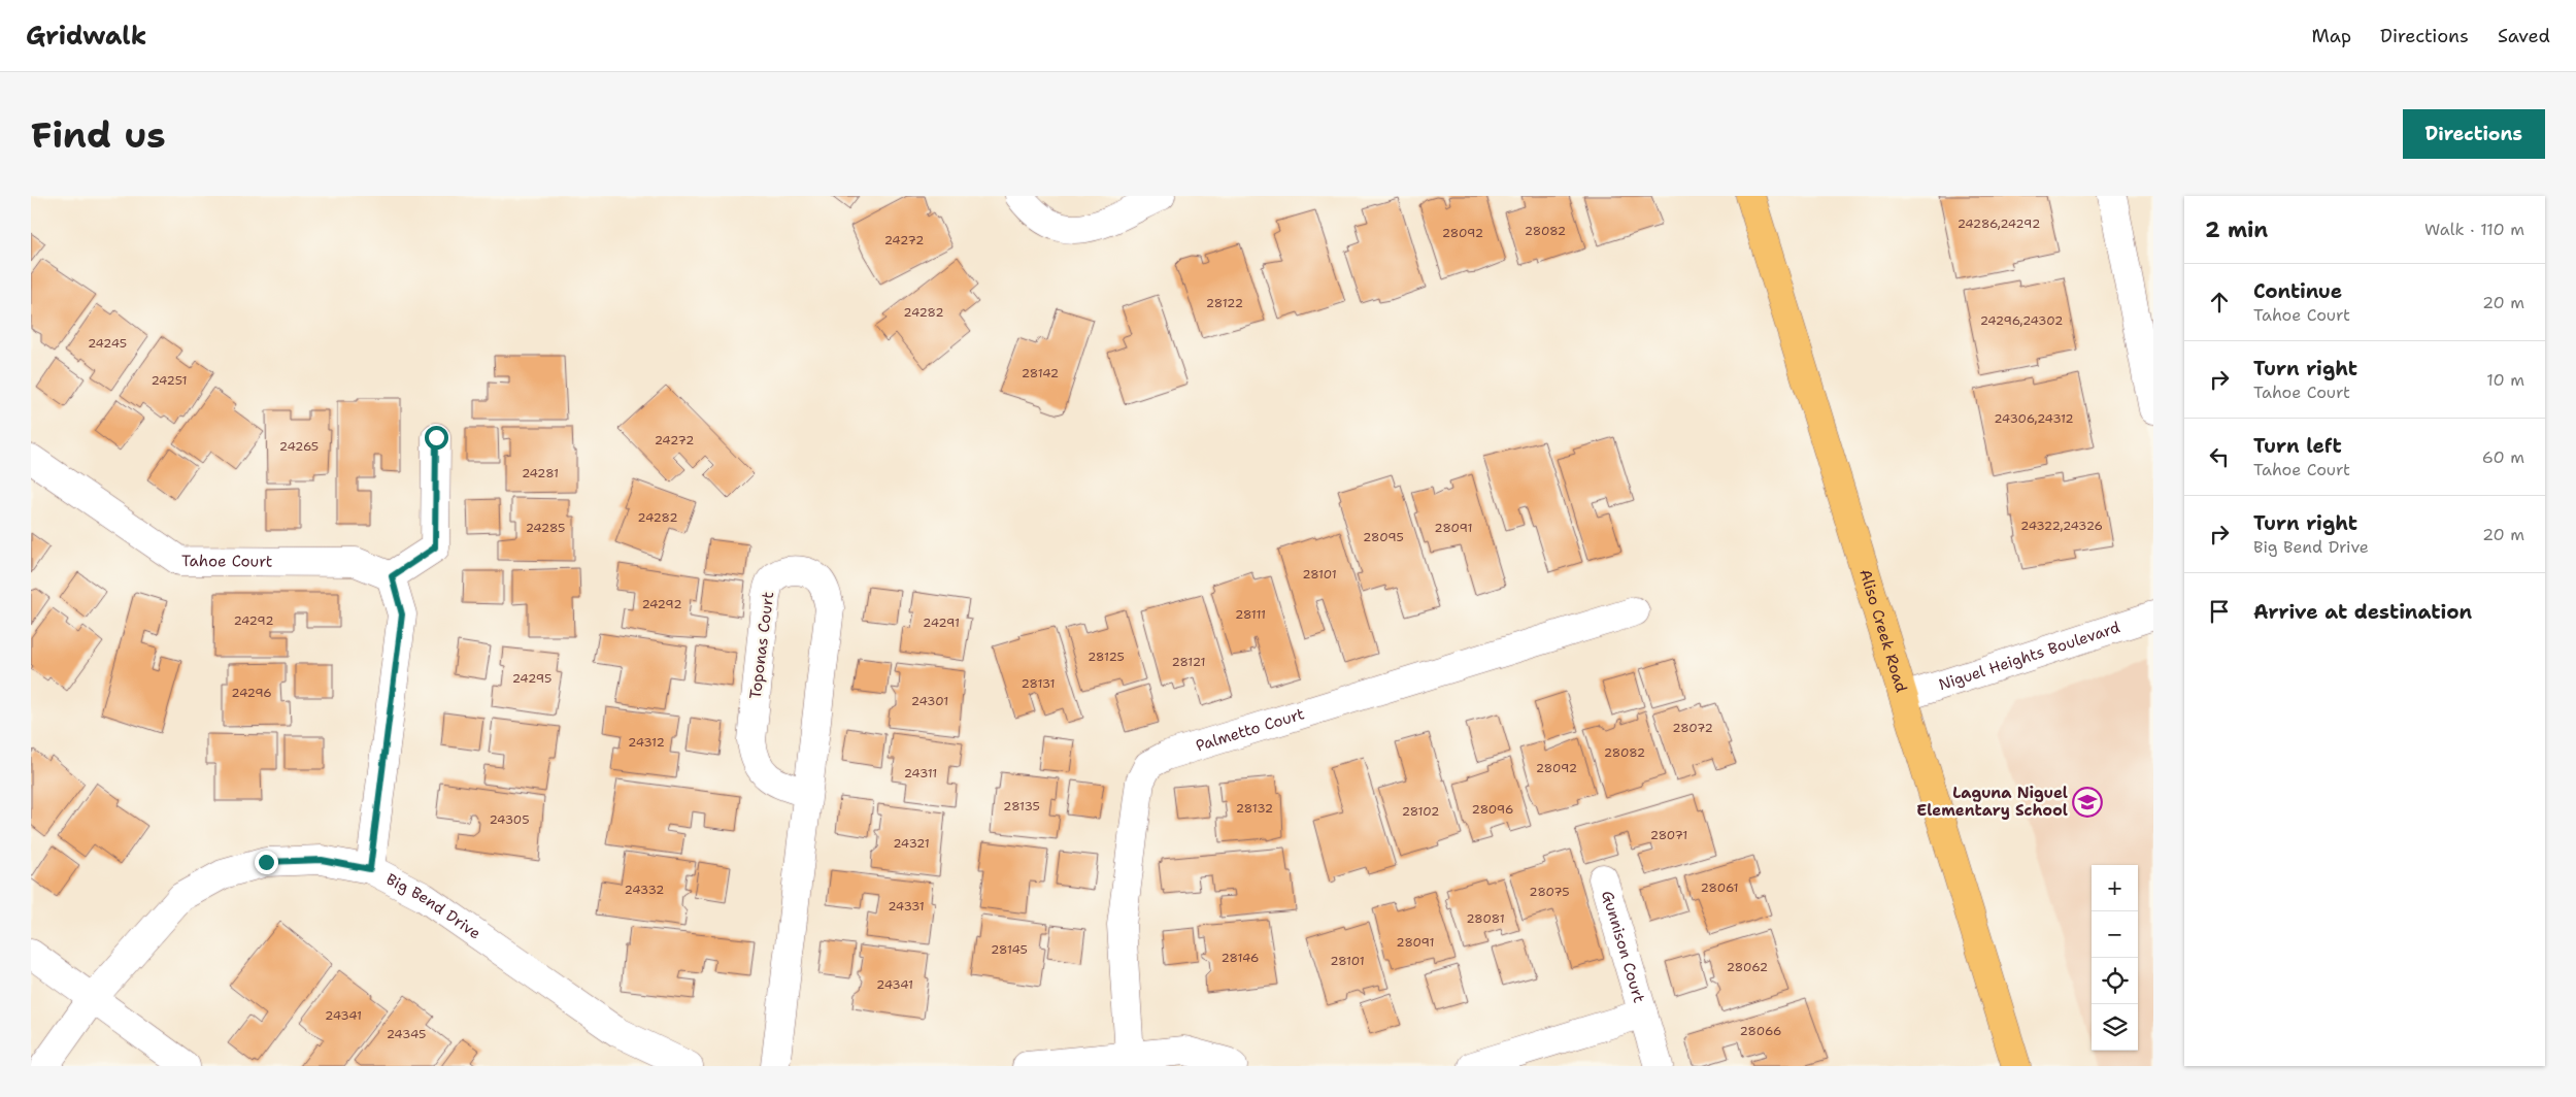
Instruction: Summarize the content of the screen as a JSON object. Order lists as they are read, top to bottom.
{
  "streets": {
    "main road": ["Aliso Creek Road"],
    "street": [
      "Tahoe Court",
      "Toponas Court",
      "Niguel Heights Boulevard",
      "Palmetto Court",
      "Big Bend Drive",
      "Gunnison Court"
    ]
  },
  "crossings": [
    ["Aliso Creek Road", "Niguel Heights Boulevard"]
  ],
  "places": {
    "school or university": ["Laguna Niguel Elementary School"]
  },
  "house_numbers": [
    "24286,24292",
    "28082",
    "28092",
    "24272",
    "28122",
    "24282",
    "24296,24302",
    "24245",
    "28142",
    "24251",
    "24306,24312",
    "24272",
    "24265",
    "24281",
    "24282",
    "24322,24326",
    "24285",
    "28091",
    "28095",
    "28101",
    "24292",
    "28111",
    "24292",
    "24291",
    "28125",
    "28121",
    "24295",
    "28131",
    "24296",
    "24301",
    "28072",
    "24312",
    "28082",
    "28092",
    "24311",
    "28135",
    "28132",
    "28096",
    "28102",
    "24305",
    "28071",
    "24321",
    "28061",
    "24332",
    "28075",
    "24331",
    "28081",
    "28091",
    "28145",
    "28146",
    "28101",
    "28062",
    "24341",
    "24341",
    "28066",
    "24345"
  ],
  "page": {
    "header": "Gridwalk",
    "nav": ["Map", "Directions", "Saved"],
    "buttons": "Directions",
    "title": "Find us",
    "heading": ["2 min", "Walk · 110 m"],
    "list": [
      ["Continue", "Tahoe Court", "20 m"],
      ["Turn right", "Tahoe Court", "10 m"],
      ["Turn left", "Tahoe Court", "60 m"],
      ["Turn right", "Big Bend Drive", "20 m"],
      "Arrive at destination"
    ],
    "map_buttons": ["+", "−"]
  }
}
